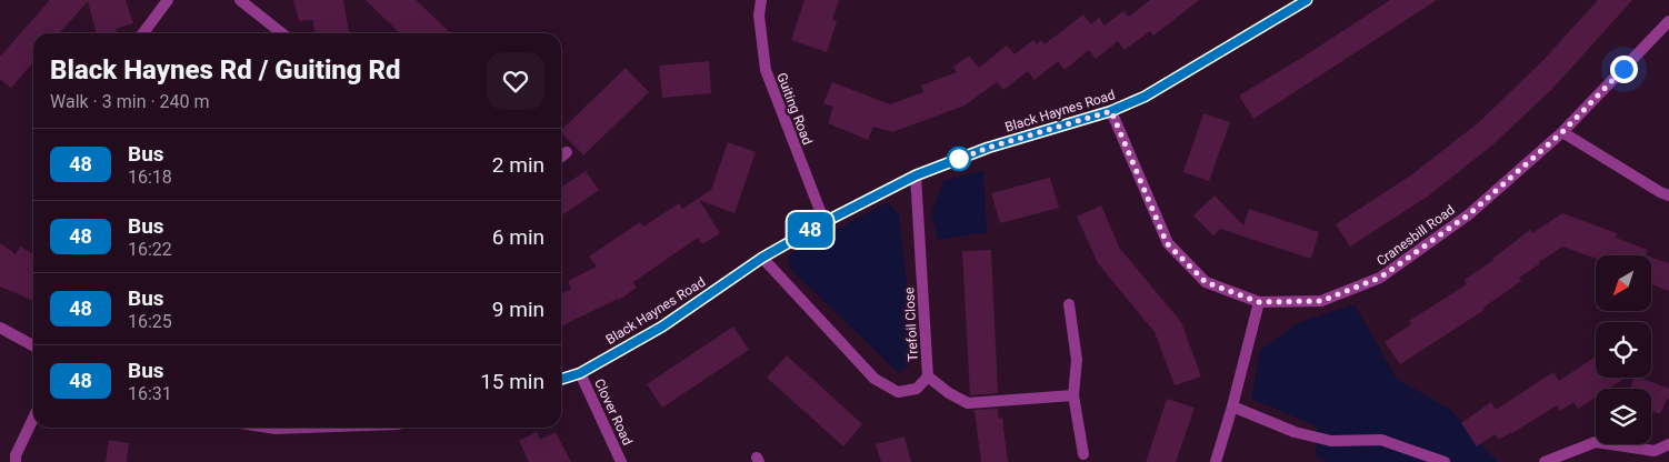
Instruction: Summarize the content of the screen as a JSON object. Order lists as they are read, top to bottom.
{
  "streets": {
    "street": [
      "Guiting Road",
      "Black Haynes Road",
      "Cranesbill Road",
      "Trefoil Close",
      "Clover Road"
    ]
  },
  "crossings": [
    ["Guiting Road", "Black Haynes Road"],
    ["Black Haynes Road", "Cranesbill Road"],
    ["Black Haynes Road", "Trefoil Close"],
    ["Black Haynes Road", "Clover Road"]
  ],
  "lines": ["bus line 48"],
  "north": "bottom left",
  "page": {
    "on_map": "48",
    "heading": ["Black Haynes Rd / Guiting Rd", "Walk · 3 min · 240 m"],
    "list": [
      {
        "mark": "48",
        "name": "Bus",
        "note": "16:18",
        "value": "2 min"
      },
      {
        "mark": "48",
        "name": "Bus",
        "note": "16:22",
        "value": "6 min"
      },
      {
        "mark": "48",
        "name": "Bus",
        "note": "16:25",
        "value": "9 min"
      },
      {
        "mark": "48",
        "name": "Bus",
        "note": "16:31",
        "value": "15 min"
      }
    ]
  }
}
